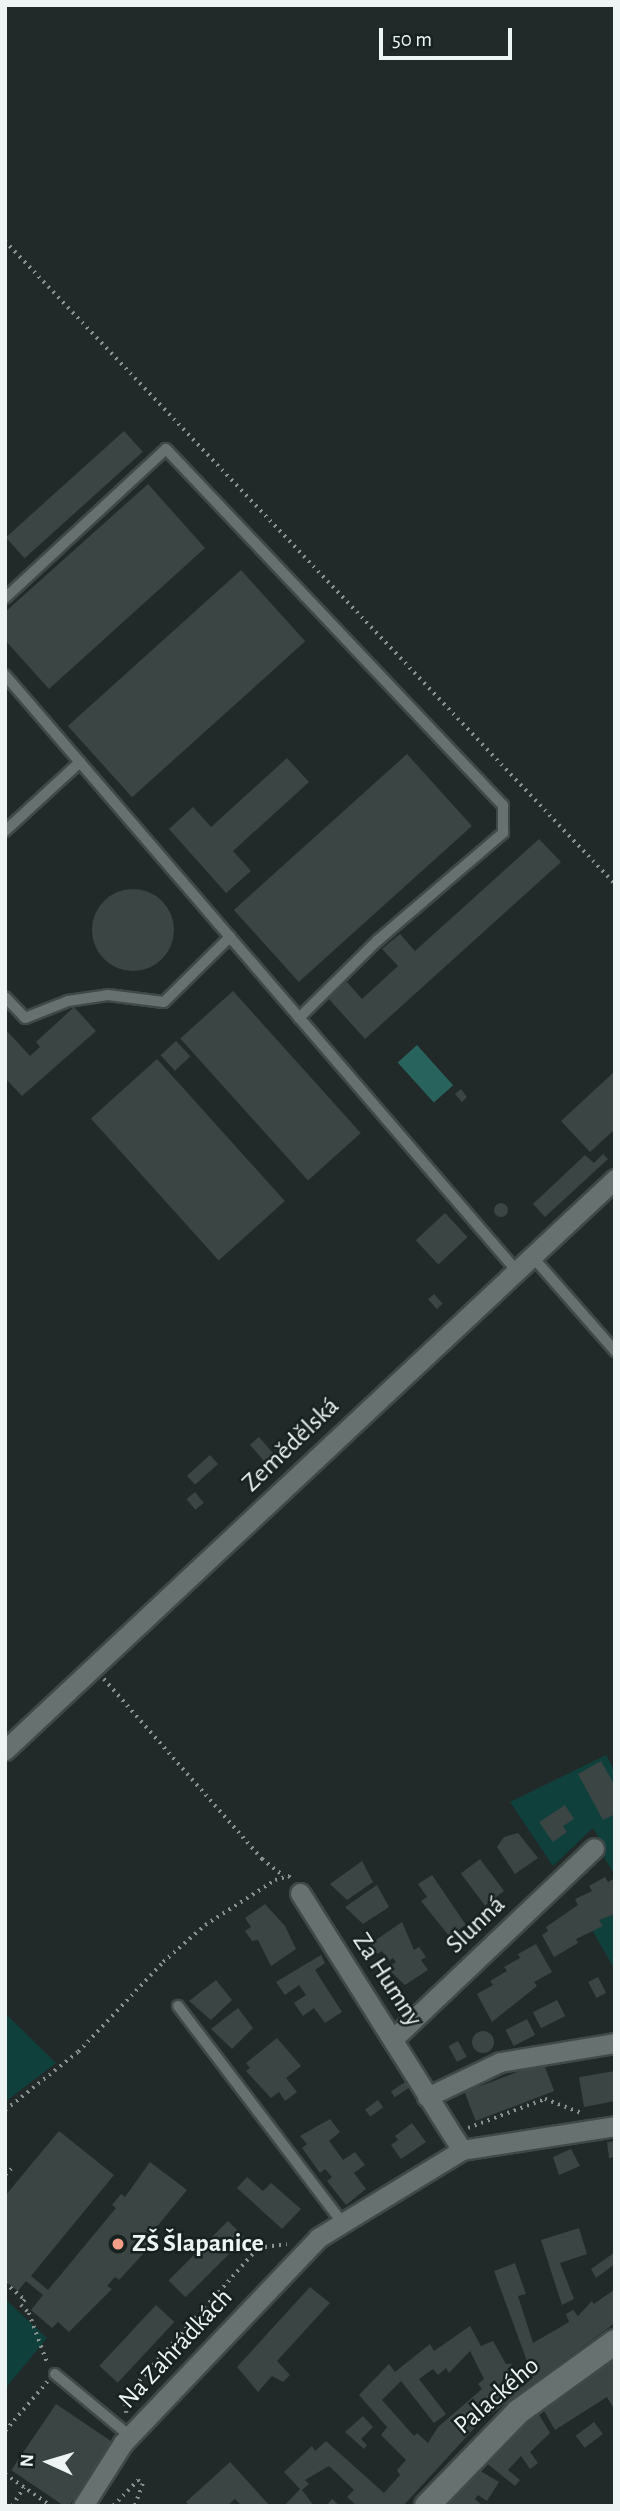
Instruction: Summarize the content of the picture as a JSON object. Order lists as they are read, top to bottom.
{
  "streets": {
    "street": [
      "Zemědělská",
      "Slunná",
      "Za Humny",
      "Na Zahrádkách",
      "Palackého"
    ]
  },
  "crossings": [
    ["Slunná", "Za Humny"]
  ],
  "places": ["ZŠ Šlapanice"],
  "scale_bar": "50 m",
  "north": "left"
}
